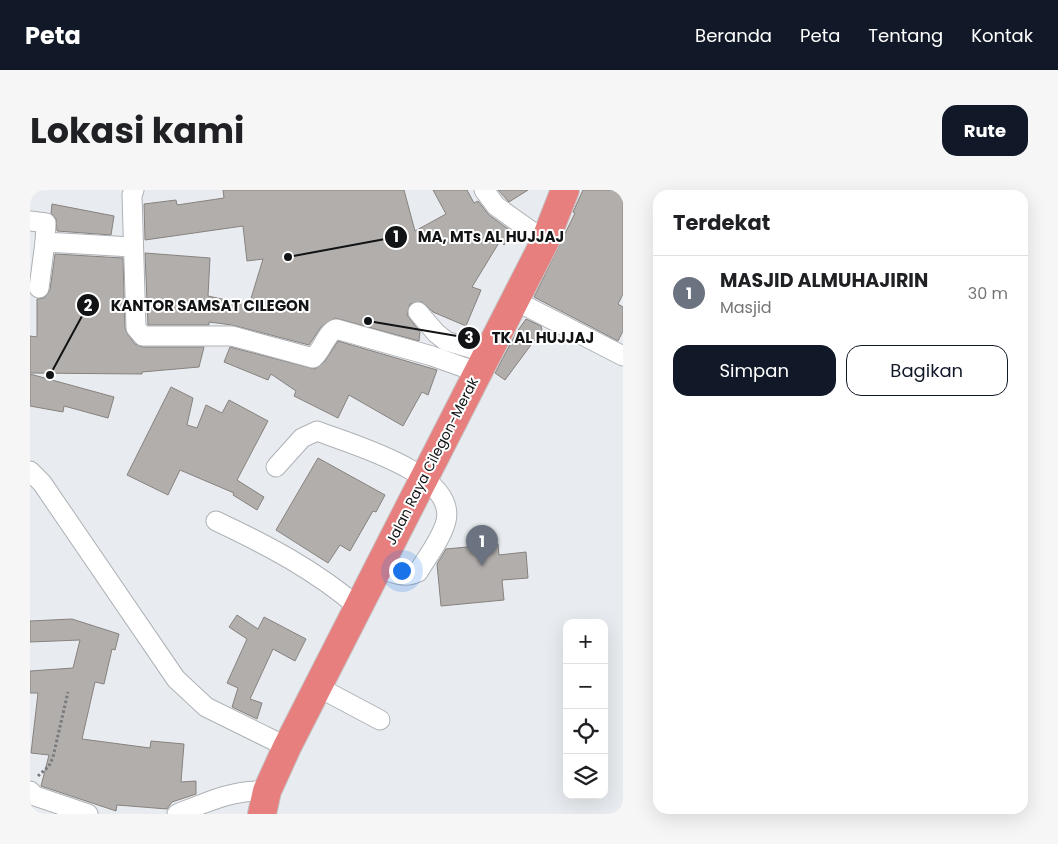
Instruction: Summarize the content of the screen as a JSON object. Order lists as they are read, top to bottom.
{
  "streets": {
    "highway": ["Jalan Raya Cilegon-Merak"]
  },
  "places": ["MA, MTs AL HUJJAJ", "TK AL HUJJAJ", "KANTOR SAMSAT CILEGON"],
  "page": {
    "header": "Peta",
    "nav": [
      "Beranda",
      "Peta",
      "Tentang",
      "Kontak"
    ],
    "title": "Lokasi kami",
    "buttons": [
      "Rute",
      ["Simpan", "Bagikan"]
    ],
    "heading": "Terdekat",
    "list": [
      {
        "mark": "1",
        "name": "MASJID ALMUHAJIRIN",
        "note": "Masjid",
        "value": "30 m"
      }
    ],
    "pins": "1",
    "map_buttons": ["+", "−"]
  }
}
